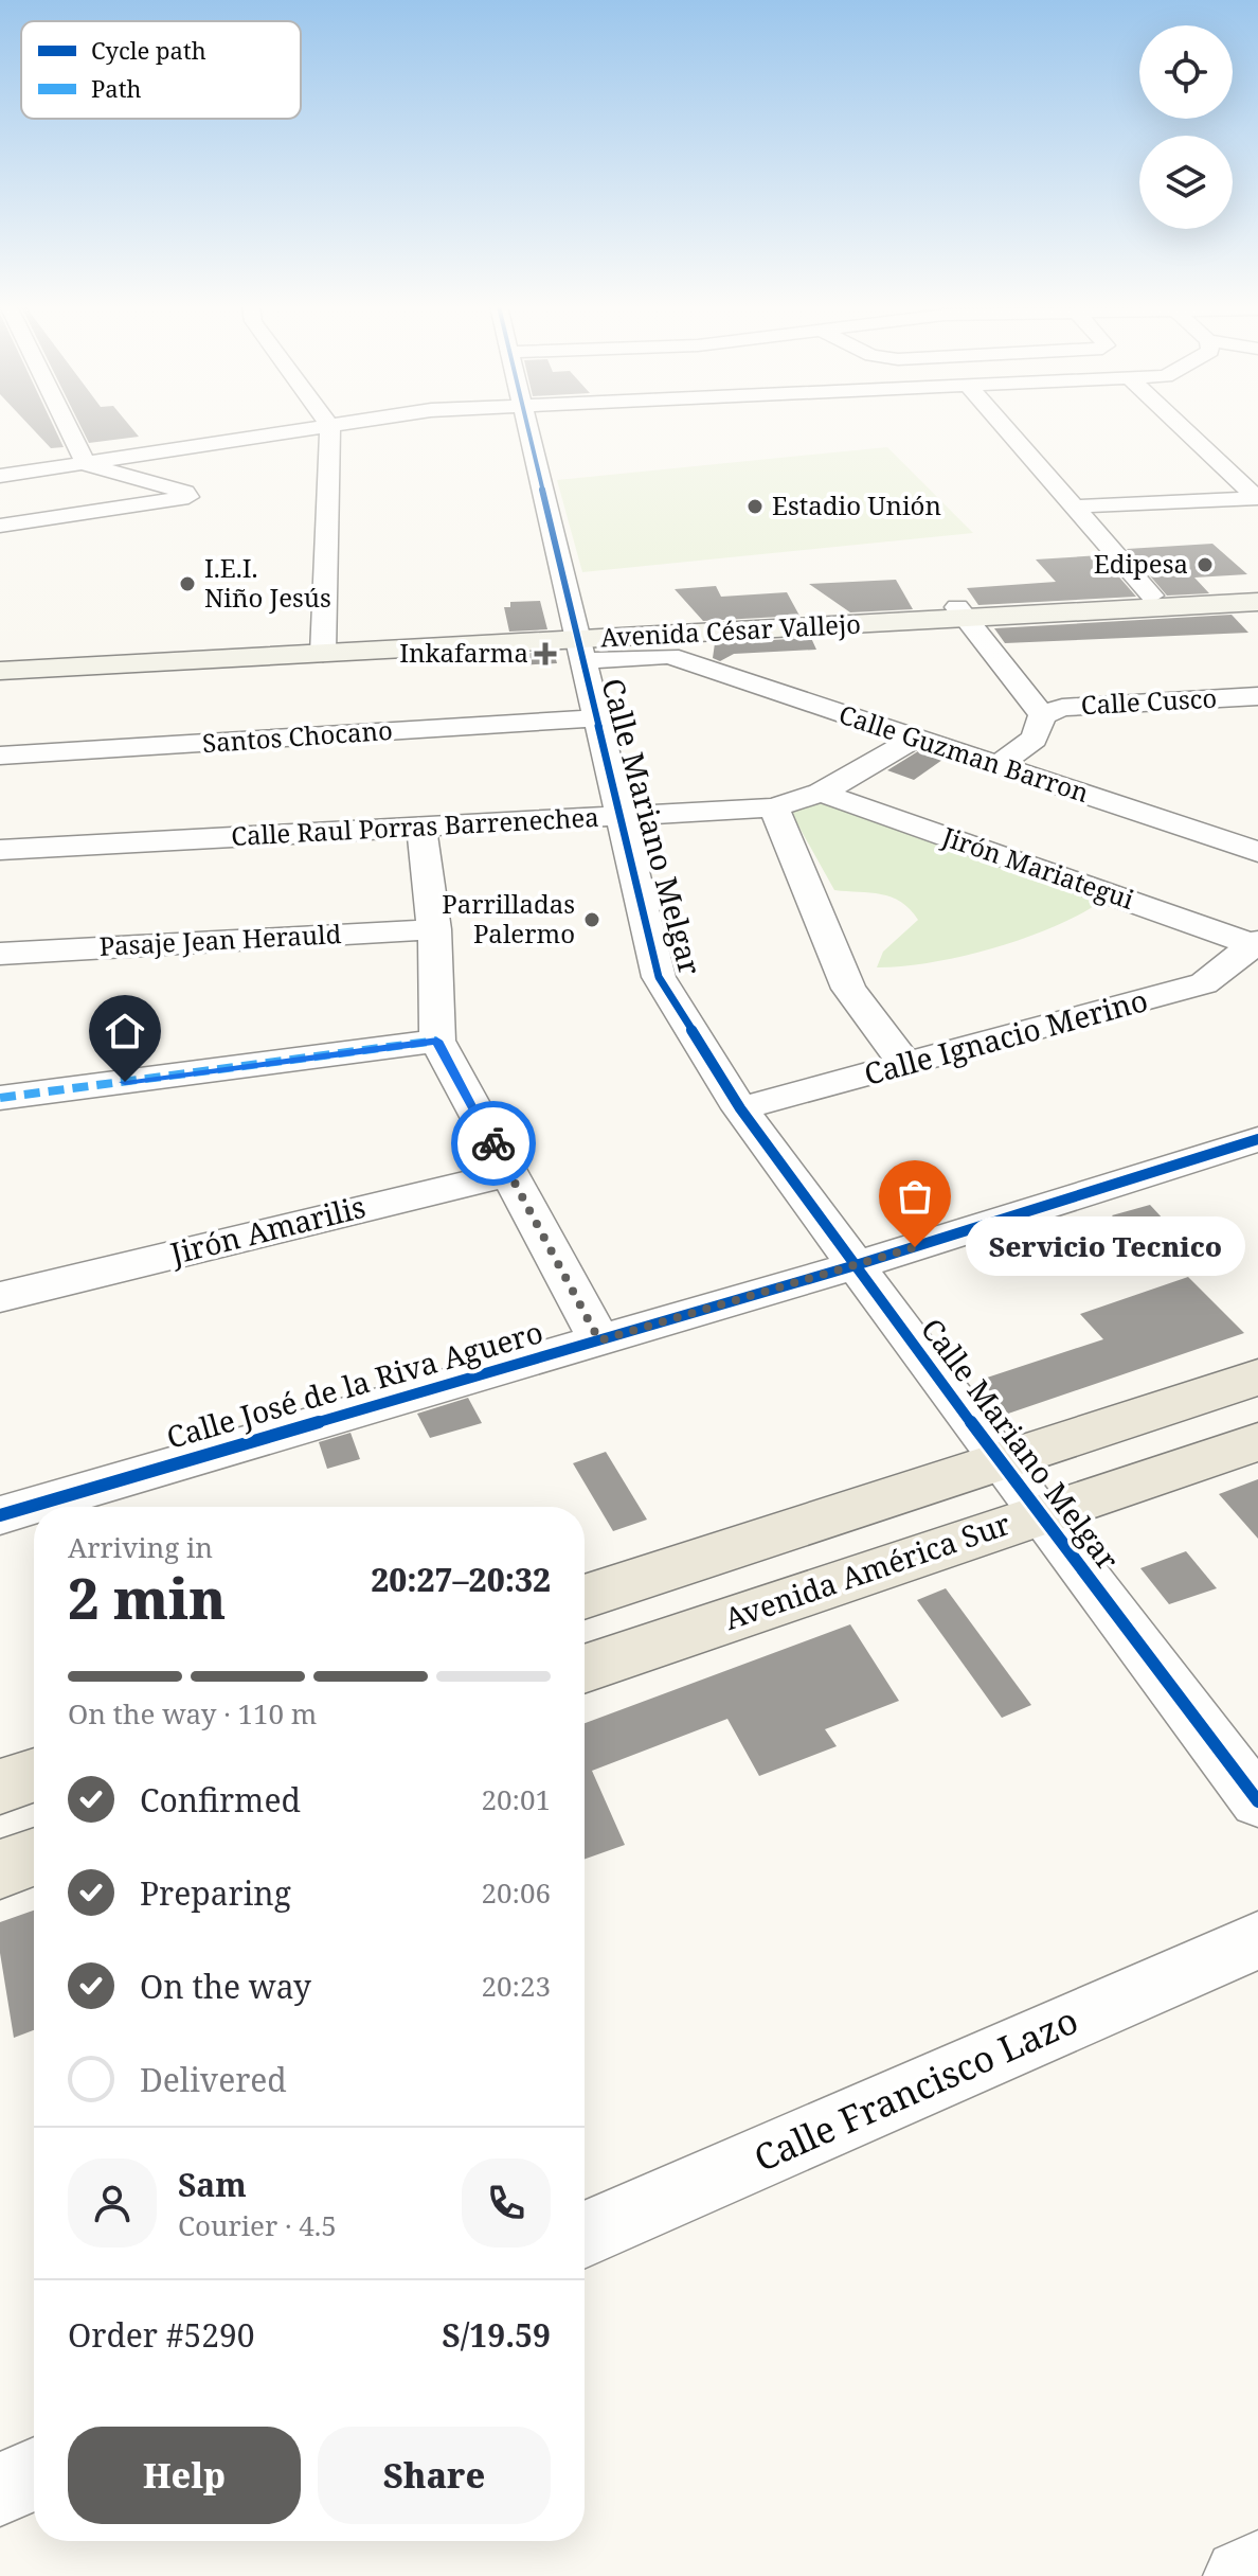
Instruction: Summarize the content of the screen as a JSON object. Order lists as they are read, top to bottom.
{
  "streets": {
    "main road": ["Avenida César Vallejo", "Avenida América Sur"],
    "street": [
      "Calle Cusco",
      "Santos Chocano",
      "Calle Guzman Barron",
      "Calle Mariano Melgar",
      "Calle Raul Porras Barrenechea",
      "Jirón Mariategui",
      "Pasaje Jean Herauld",
      "Calle Ignacio Merino",
      "Jirón Amarilis",
      "Calle José de la Riva Aguero",
      "Calle Francisco Lazo"
    ]
  },
  "crossings": [
    ["Avenida César Vallejo", "Calle Guzman Barron"],
    ["Avenida César Vallejo", "Calle Mariano Melgar"],
    ["Santos Chocano", "Calle Mariano Melgar"],
    ["Calle Guzman Barron", "Calle Raul Porras Barrenechea"],
    ["Calle Mariano Melgar", "Calle Raul Porras Barrenechea"],
    ["Calle Mariano Melgar", "Calle Ignacio Merino"],
    ["Calle Mariano Melgar", "Calle José de la Riva Aguero"],
    ["Calle Mariano Melgar", "Avenida América Sur"],
    ["Calle Raul Porras Barrenechea", "Jirón Mariategui"],
    ["Jirón Mariategui", "Calle Ignacio Merino"]
  ],
  "places": {
    "other": [
      "Estadio Unión",
      "Edipesa",
      "I.E.I. Niño Jesús",
      "Parrilladas Palermo",
      "Servicio Tecnico"
    ],
    "health": ["Inkafarma"]
  },
  "legend": ["Cycle path", "Path"],
  "page": {
    "bubble": "Servicio Tecnico",
    "heading": ["2 min", "Arriving in", "20:27–20:32"],
    "panel": [
      "Sam",
      "Courier · 4.5",
      "Order #5290",
      "S/19.59"
    ],
    "bar": "On the way · 110 m",
    "list": [
      ["Confirmed", "20:01"],
      ["Preparing", "20:06"],
      ["On the way", "20:23"],
      "Delivered"
    ],
    "buttons": ["Help", "Share"]
  }
}
